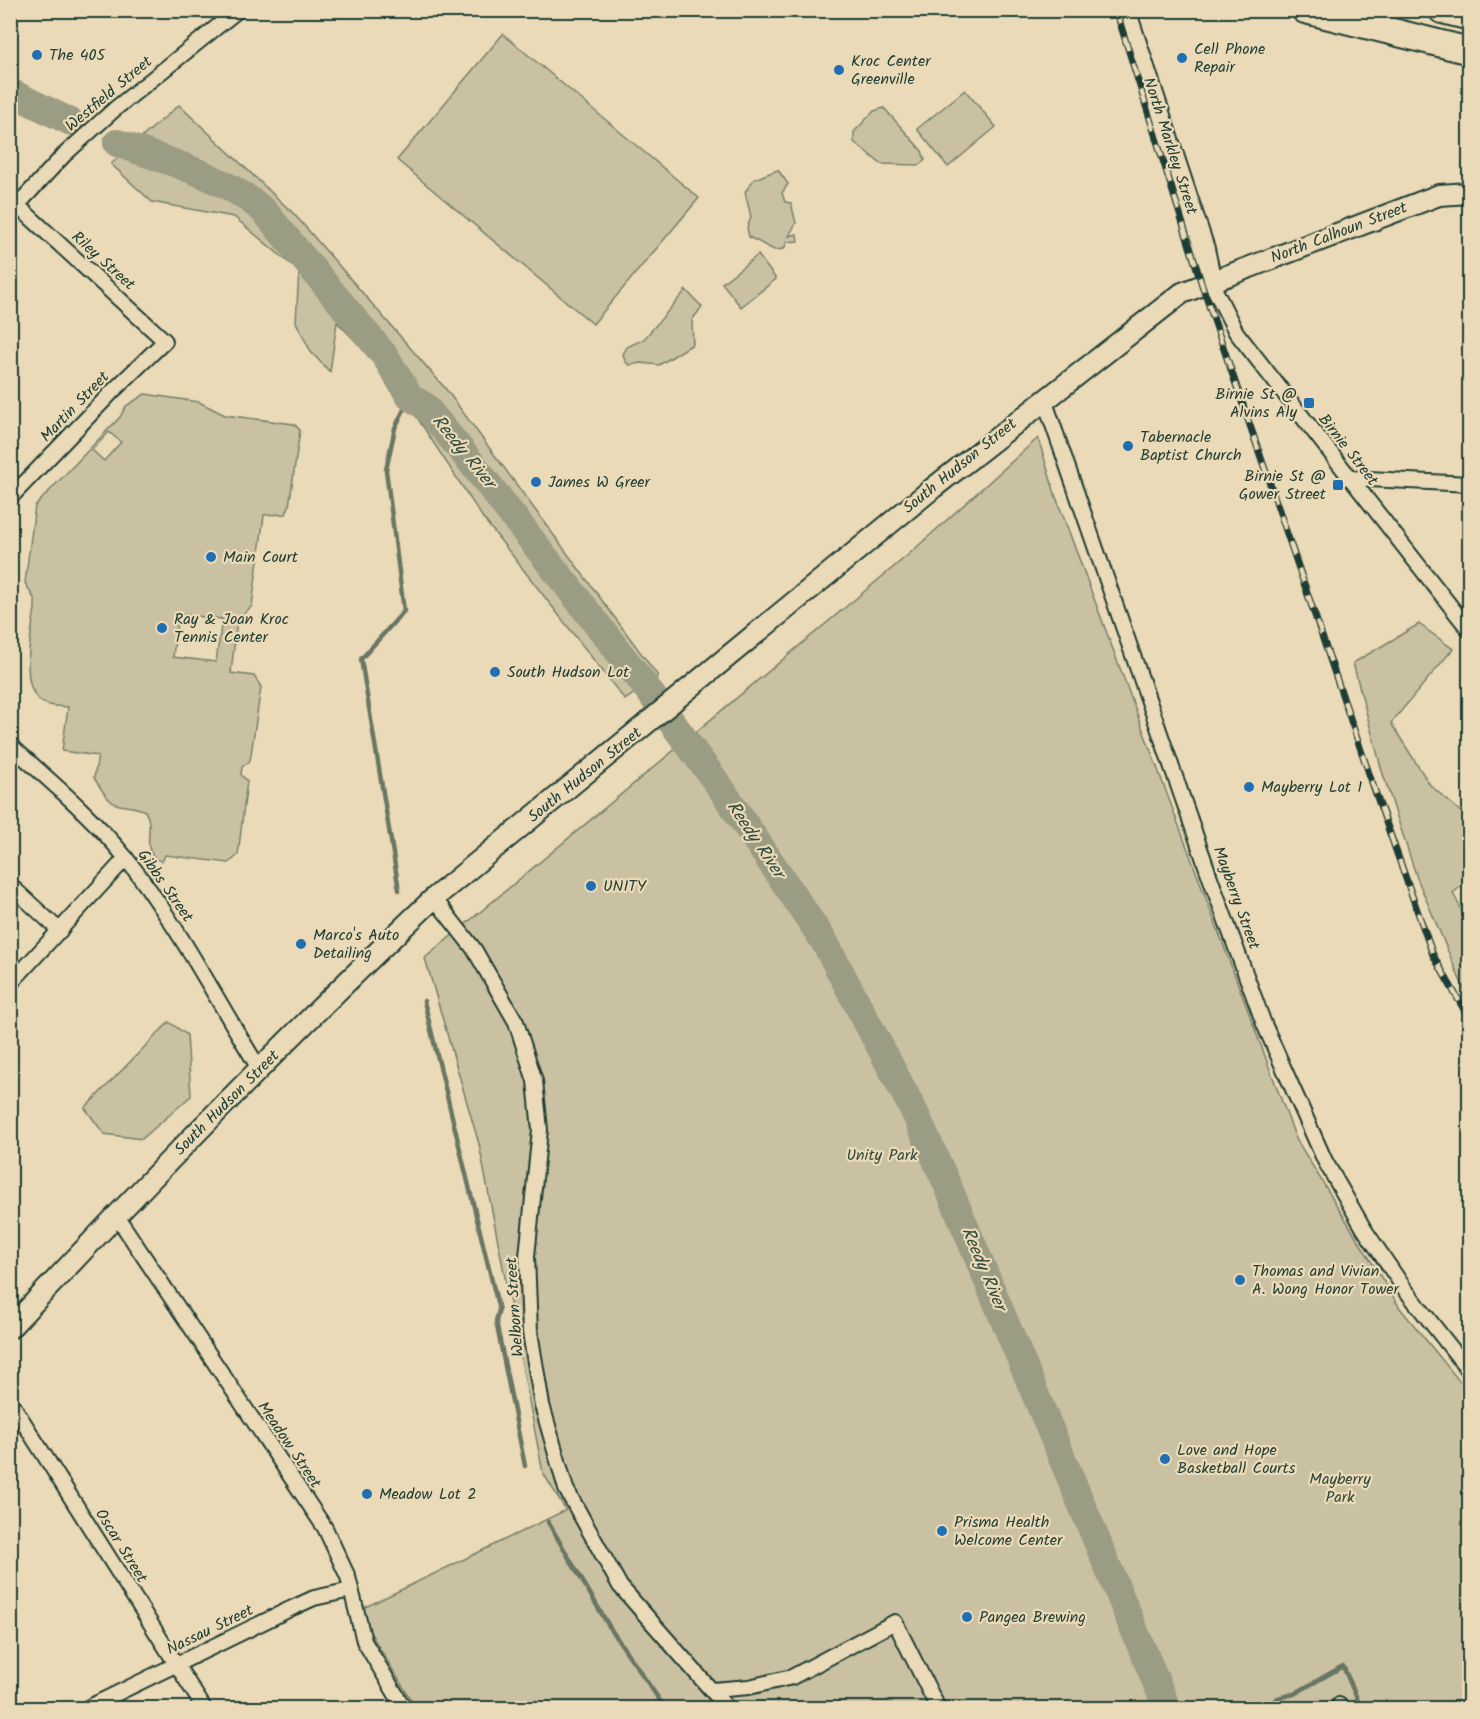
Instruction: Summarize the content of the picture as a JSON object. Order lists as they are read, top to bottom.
{
  "streets": {
    "street": [
      "Westfield Street",
      "North Markley Street",
      "North Calhoun Street",
      "Riley Street",
      "Martin Street",
      "Birnie Street",
      "South Hudson Street",
      "Gibbs Street",
      "Mayberry Street",
      "Welborn Street",
      "Meadow Street",
      "Oscar Street",
      "Nassau Street"
    ]
  },
  "crossings": [
    ["Westfield Street", "Riley Street"],
    ["North Markley Street", "North Calhoun Street"],
    ["North Markley Street", "Birnie Street"],
    ["North Markley Street", "South Hudson Street"],
    ["North Calhoun Street", "Birnie Street"],
    ["North Calhoun Street", "South Hudson Street"],
    ["Riley Street", "Martin Street"],
    ["Birnie Street", "South Hudson Street"],
    ["South Hudson Street", "Gibbs Street"],
    ["South Hudson Street", "Mayberry Street"],
    ["South Hudson Street", "Welborn Street"],
    ["South Hudson Street", "Meadow Street"],
    ["Meadow Street", "Nassau Street"],
    ["Oscar Street", "Nassau Street"]
  ],
  "water": ["Reedy River"],
  "parks": ["Unity Park", "Mayberry Park"],
  "places": {
    "other": [
      "The 405",
      "Cell Phone Repair",
      "Kroc Center Greenville",
      "Tabernacle Baptist Church",
      "James W Greer",
      "Main Court",
      "Ray & Joan Kroc Tennis Center",
      "South Hudson Lot",
      "Mayberry Lot 1",
      "UNITY",
      "Marco's Auto Detailing",
      "Thomas and Vivian A. Wong Honor Tower",
      "Love and Hope Basketball Courts",
      "Meadow Lot 2",
      "Prisma Health Welcome Center",
      "Pangea Brewing"
    ],
    "transit": ["Birnie St @ Alvins Aly", "Birnie St @ Gower Street"]
  }
}
